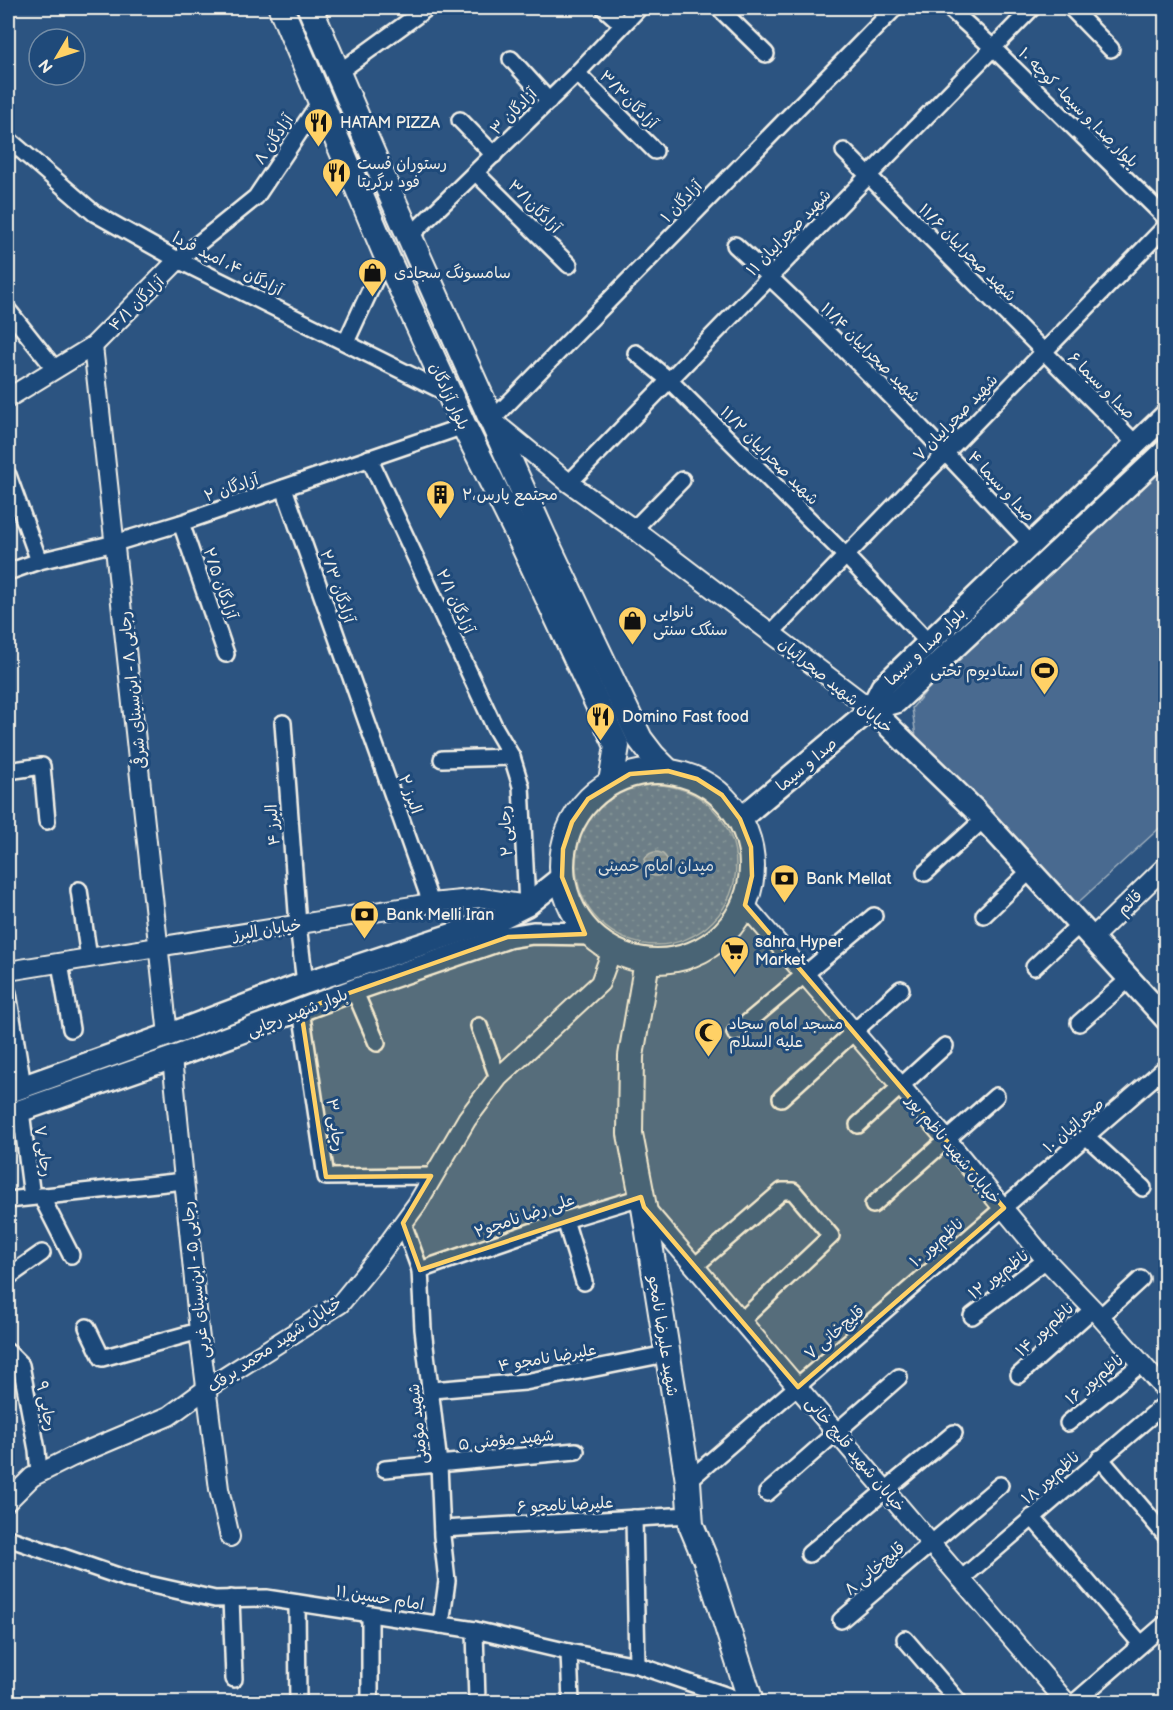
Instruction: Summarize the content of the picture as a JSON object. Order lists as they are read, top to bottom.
{
  "streets": {
    "main road": [
      "بلوار آزادگان",
      "بلوار صدا و سیما",
      "خیابان شهید صحرائیان",
      "صدا و سیما",
      "بلوار شهید رجایی",
      "شهید علیرضا نامجو"
    ],
    "street": [
      "آزادگان۳/۳",
      "بلوار صدا و سيما- كوچه ١٠",
      "آزادگان ۳",
      "آزادگان ۸",
      "آزادگان ۱",
      "آزادگان۳/۱",
      "شهید صحراییان ۱۱",
      "شهید صحراییان ۱۱/۶",
      "آزادگان ۴، امید فردا",
      "آزادگان ۴/۱",
      "شهید صحراییان ۱۱/۴",
      "صدا و سیما ۶",
      "شهید صحراییان ۷",
      "شهید صحراییان ۱۱/۲",
      "صدا و سیما ۴",
      "آزادگان ۲",
      "آزادگان ۲/۵",
      "آزادگان ۲/۳",
      "آزادگان ۲/۱",
      "رجایی ۸ - ابن‌سینای شرقی",
      "البرز ۲",
      "البرز ۴",
      "رجایی ۲",
      "قائم",
      "خیابان البرز",
      "رجایی ۳",
      "صحرائیان ۱۰",
      "خیابان شهید ناظم پور",
      "رجایی ۷",
      "علی رضا نامجو۲",
      "ناظم‌پور ۱۰",
      "ناظم‌پور ۱۲",
      "رجایی ۵ - ابن‌سینای غربی",
      "ناظم‌پور ۱۴",
      "قلیچ‌خانی ۷",
      "خیابان شهید محمد برفک",
      "علیرضا نامجو ۴",
      "ناظم‌پور ۱۶",
      "رجایی ۹",
      "شهید مؤمنی",
      "شهید مؤمنی ۵",
      "خیابان شهید قلیچ خانی",
      "ناظم‌پور ۱۸",
      "علیرضا نامجو ۶",
      "قلیچ‌خانی ۸",
      "امام حسین ۱۱"
    ]
  },
  "crossings": [
    ["آزادگان۳/۳", "آزادگان ۳"],
    ["بلوار صدا و سيما- كوچه ١٠", "شهید صحراییان ۱۱"],
    ["آزادگان ۳", "آزادگان۳/۱"],
    ["آزادگان ۳", "بلوار آزادگان"],
    ["آزادگان ۸", "آزادگان ۴، امید فردا"],
    ["آزادگان ۸", "آزادگان ۴/۱"],
    ["آزادگان ۸", "بلوار آزادگان"],
    ["آزادگان ۱", "بلوار آزادگان"],
    ["آزادگان ۱", "خیابان شهید صحرائیان"],
    ["شهید صحراییان ۱۱", "شهید صحراییان ۱۱/۶"],
    ["شهید صحراییان ۱۱", "شهید صحراییان ۱۱/۴"],
    ["شهید صحراییان ۱۱", "شهید صحراییان ۱۱/۲"],
    ["شهید صحراییان ۱۱", "خیابان شهید صحرائیان"],
    ["شهید صحراییان ۱۱/۶", "صدا و سیما ۶"],
    ["شهید صحراییان ۱۱/۶", "شهید صحراییان ۷"],
    ["آزادگان ۴، امید فردا", "آزادگان ۴/۱"],
    ["آزادگان ۴، امید فردا", "بلوار آزادگان"],
    ["آزادگان ۴/۱", "رجایی ۸ - ابن‌سینای شرقی"],
    ["شهید صحراییان ۱۱/۴", "شهید صحراییان ۷"],
    ["شهید صحراییان ۱۱/۴", "صدا و سیما ۴"],
    ["صدا و سیما ۶", "شهید صحراییان ۷"],
    ["صدا و سیما ۶", "بلوار صدا و سیما"],
    ["بلوار آزادگان", "آزادگان ۲"],
    ["بلوار آزادگان", "خیابان شهید صحرائیان"],
    ["بلوار آزادگان", "صدا و سیما"],
    ["بلوار آزادگان", "بلوار شهید رجایی"],
    ["بلوار آزادگان", "خیابان شهید ناظم پور"],
    ["بلوار آزادگان", "شهید علیرضا نامجو"],
    ["بلوار آزادگان", "خیابان شهید محمد برفک"],
    ["شهید صحراییان ۷", "شهید صحراییان ۱۱/۲"],
    ["شهید صحراییان ۷", "صدا و سیما ۴"],
    ["شهید صحراییان ۷", "خیابان شهید صحرائیان"],
    ["شهید صحراییان ۱۱/۲", "بلوار صدا و سیما"],
    ["صدا و سیما ۴", "بلوار صدا و سیما"],
    ["آزادگان ۲", "آزادگان ۲/۵"],
    ["آزادگان ۲", "آزادگان ۲/۳"],
    ["آزادگان ۲", "آزادگان ۲/۱"],
    ["آزادگان ۲", "رجایی ۸ - ابن‌سینای شرقی"],
    ["آزادگان ۲/۳", "البرز ۲"],
    ["آزادگان ۲/۱", "رجایی ۲"],
    ["بلوار صدا و سیما", "خیابان شهید صحرائیان"],
    ["بلوار صدا و سیما", "صدا و سیما"],
    ["خیابان شهید صحرائیان", "صدا و سیما"],
    ["خیابان شهید صحرائیان", "قائم"],
    ["رجایی ۸ - ابن‌سینای شرقی", "خیابان البرز"],
    ["رجایی ۸ - ابن‌سینای شرقی", "بلوار شهید رجایی"],
    ["صدا و سیما", "بلوار شهید رجایی"],
    ["صدا و سیما", "خیابان شهید ناظم پور"],
    ["صدا و سیما", "شهید علیرضا نامجو"],
    ["صدا و سیما", "خیابان شهید محمد برفک"],
    ["البرز ۲", "خیابان البرز"],
    ["البرز ۴", "خیابان البرز"],
    ["البرز ۴", "بلوار شهید رجایی"],
    ["رجایی ۲", "خیابان البرز"],
    ["رجایی ۲", "بلوار شهید رجایی"],
    ["خیابان البرز", "بلوار شهید رجایی"],
    ["بلوار شهید رجایی", "رجایی ۳"],
    ["بلوار شهید رجایی", "خیابان شهید ناظم پور"],
    ["بلوار شهید رجایی", "رجایی ۷"],
    ["بلوار شهید رجایی", "رجایی ۵ - ابن‌سینای غربی"],
    ["بلوار شهید رجایی", "شهید علیرضا نامجو"],
    ["بلوار شهید رجایی", "خیابان شهید محمد برفک"],
    ["رجایی ۳", "خیابان شهید محمد برفک"],
    ["صحرائیان ۱۰", "خیابان شهید ناظم پور"],
    ["صحرائیان ۱۰", "ناظم‌پور ۱۰"],
    ["خیابان شهید ناظم پور", "ناظم‌پور ۱۰"],
    ["خیابان شهید ناظم پور", "ناظم‌پور ۱۲"],
    ["خیابان شهید ناظم پور", "ناظم‌پور ۱۴"],
    ["خیابان شهید ناظم پور", "شهید علیرضا نامجو"],
    ["خیابان شهید ناظم پور", "خیابان شهید محمد برفک"],
    ["خیابان شهید ناظم پور", "ناظم‌پور ۱۶"],
    ["علی رضا نامجو۲", "شهید علیرضا نامجو"],
    ["علی رضا نامجو۲", "شهید مؤمنی"],
    ["علی رضا نامجو۲", "خیابان شهید قلیچ خانی"],
    ["ناظم‌پور ۱۰", "قلیچ‌خانی ۷"],
    ["رجایی ۵ - ابن‌سینای غربی", "خیابان شهید محمد برفک"],
    ["قلیچ‌خانی ۷", "شهید علیرضا نامجو"],
    ["قلیچ‌خانی ۷", "خیابان شهید قلیچ خانی"],
    ["شهید علیرضا نامجو", "خیابان شهید محمد برفک"],
    ["شهید علیرضا نامجو", "علیرضا نامجو ۴"],
    ["شهید علیرضا نامجو", "خیابان شهید قلیچ خانی"],
    ["شهید علیرضا نامجو", "علیرضا نامجو ۶"],
    ["شهید علیرضا نامجو", "امام حسین ۱۱"],
    ["خیابان شهید محمد برفک", "رجایی ۹"],
    ["خیابان شهید محمد برفک", "شهید مؤمنی"],
    ["علیرضا نامجو ۴", "شهید مؤمنی"],
    ["شهید مؤمنی", "شهید مؤمنی ۵"],
    ["شهید مؤمنی", "علیرضا نامجو ۶"],
    ["شهید مؤمنی", "امام حسین ۱۱"],
    ["خیابان شهید قلیچ خانی", "ناظم‌پور ۱۸"],
    ["خیابان شهید قلیچ خانی", "قلیچ‌خانی ۸"]
  ],
  "parks": ["میدان امام خمینی"],
  "places": {
    "restaurant": ["HATAM PIZZA", "رستوران فست فود برگریتا", "Domino Fast food"],
    "shop": ["سامسونگ سجادی", "نانوایی سنگک سنتی"],
    "building": ["۲،مجتمع پارس"],
    "sports": ["استادیوم تختی"],
    "bank": ["Bank Mellat", "Bank Melli Iran"],
    "supermarket": ["sahra Hyper Market"],
    "mosque": ["مسجد امام سجاد علیه السلام"]
  },
  "north": "bottom left"
}
